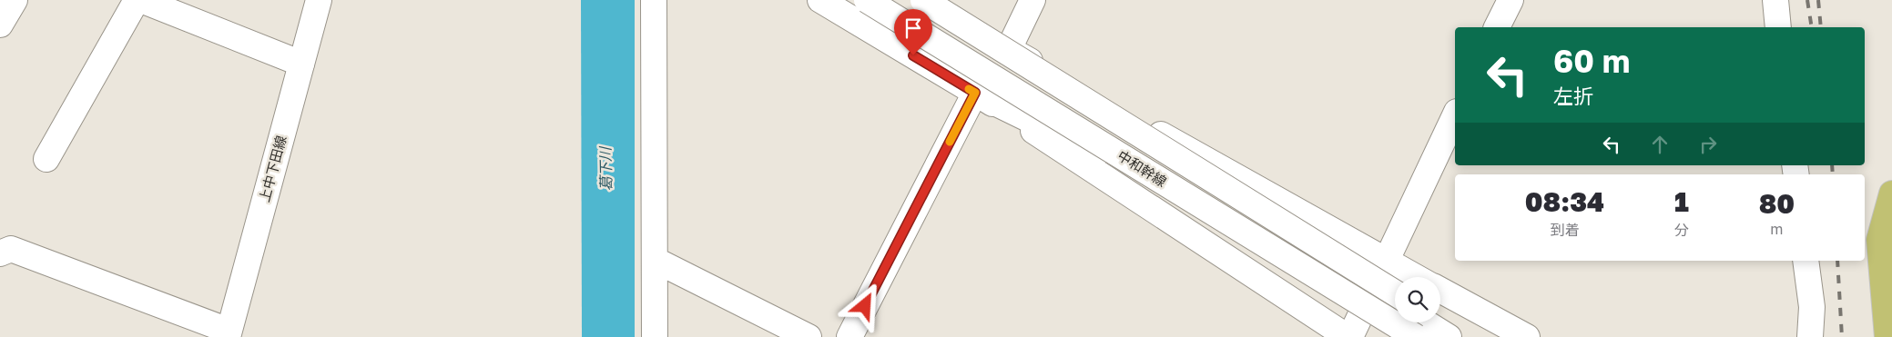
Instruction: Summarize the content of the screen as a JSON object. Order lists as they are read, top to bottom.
{
  "streets": {
    "street": ["上中下田線", "中和幹線"]
  },
  "water": ["葛下川"],
  "page": {
    "turn": ["60 m", "左折"],
    "eta": [
      "08:34",
      "到着",
      "1",
      "分",
      "80",
      "m"
    ]
  }
}
